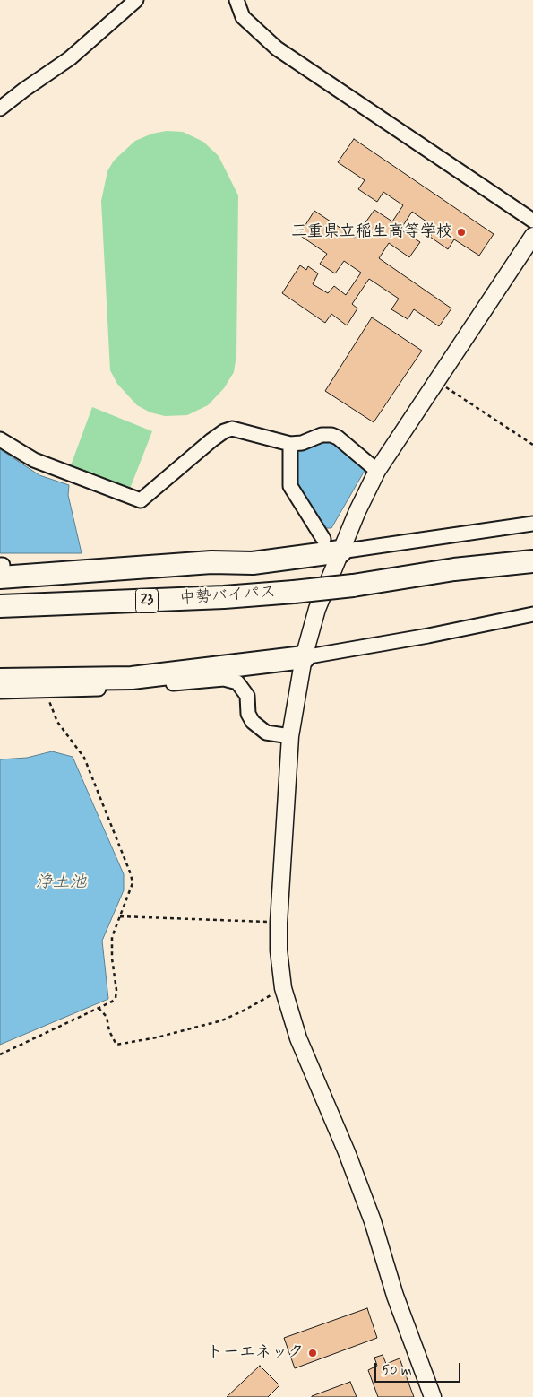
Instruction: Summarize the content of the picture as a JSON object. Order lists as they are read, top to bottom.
{
  "streets": {
    "highway": ["中勢バイパス", "23"]
  },
  "water": ["浄土池"],
  "places": ["三重県立稲生高等学校", "トーエネック"],
  "scale_bar": "50 m"
}
